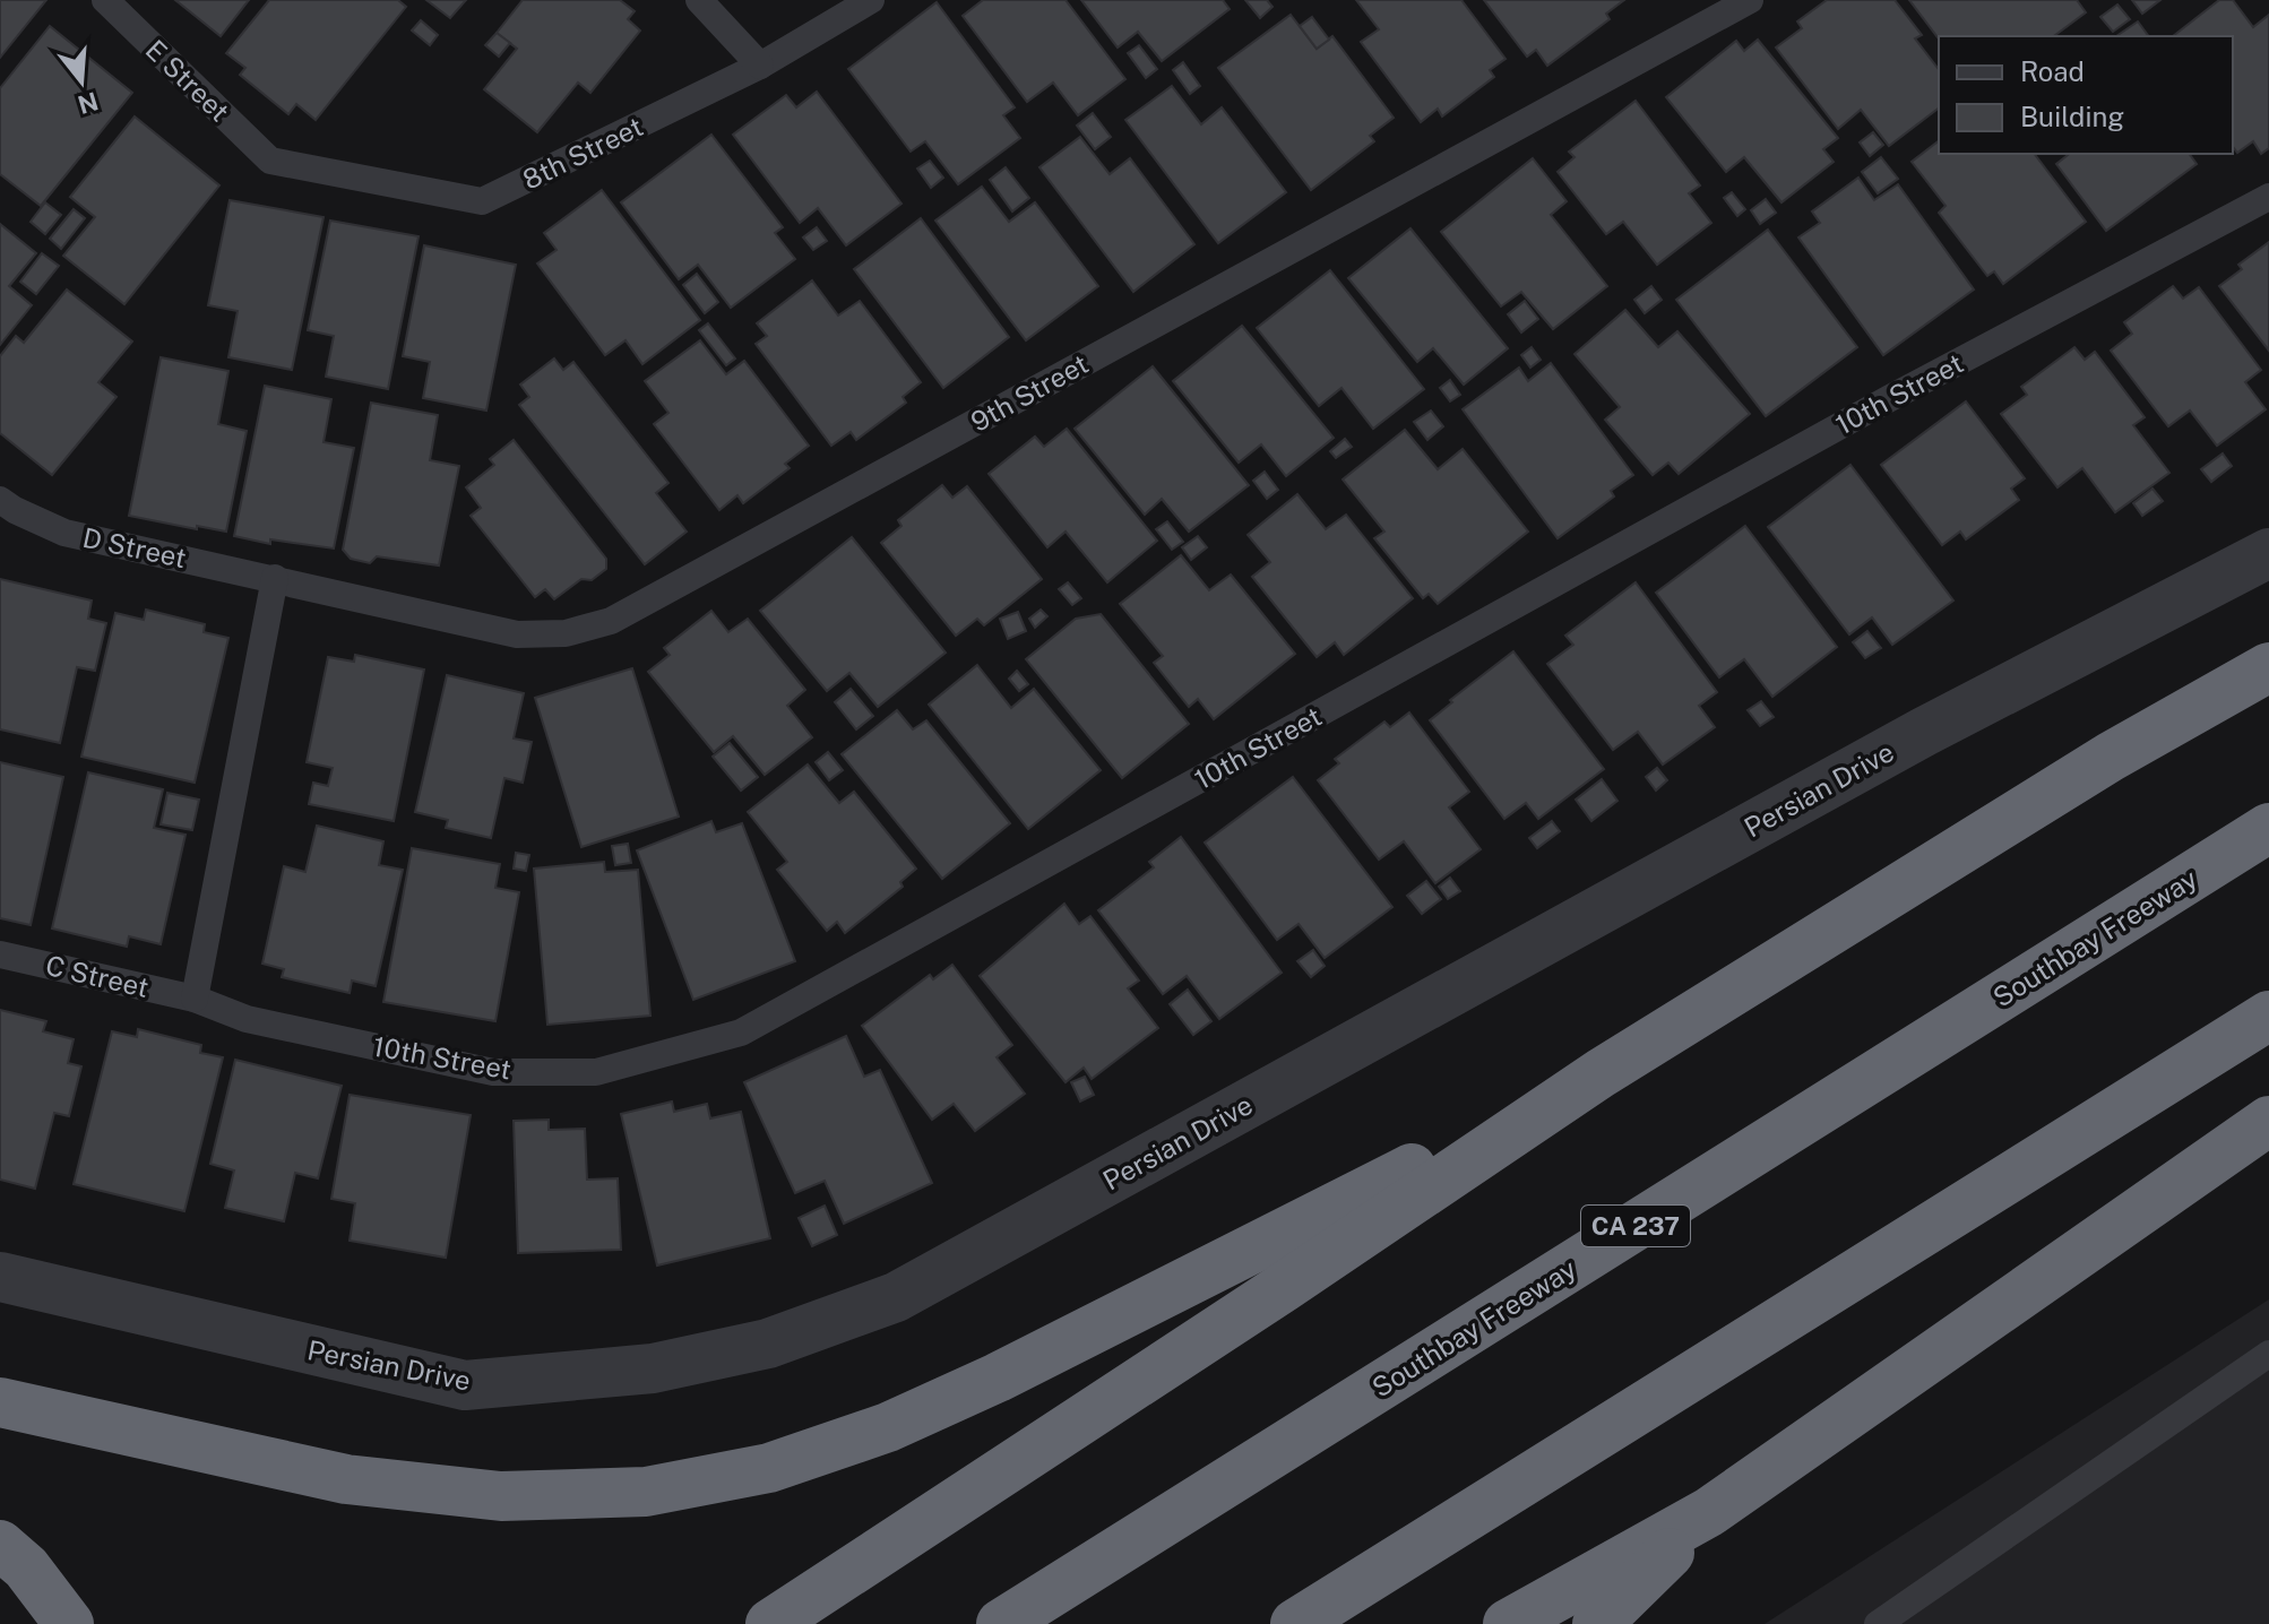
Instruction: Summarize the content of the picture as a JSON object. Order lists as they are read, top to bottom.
{
  "streets": {
    "highway": ["Southbay Freeway", "CA 237"],
    "street": ["Persian Drive"],
    "lane": [
      "E Street",
      "8th Street",
      "9th Street",
      "10th Street",
      "D Street",
      "C Street"
    ]
  },
  "crossings": [
    ["E Street", "8th Street"],
    ["9th Street", "D Street"],
    ["10th Street", "C Street"]
  ],
  "legend": ["Road", "Building"],
  "north": "bottom"
}
